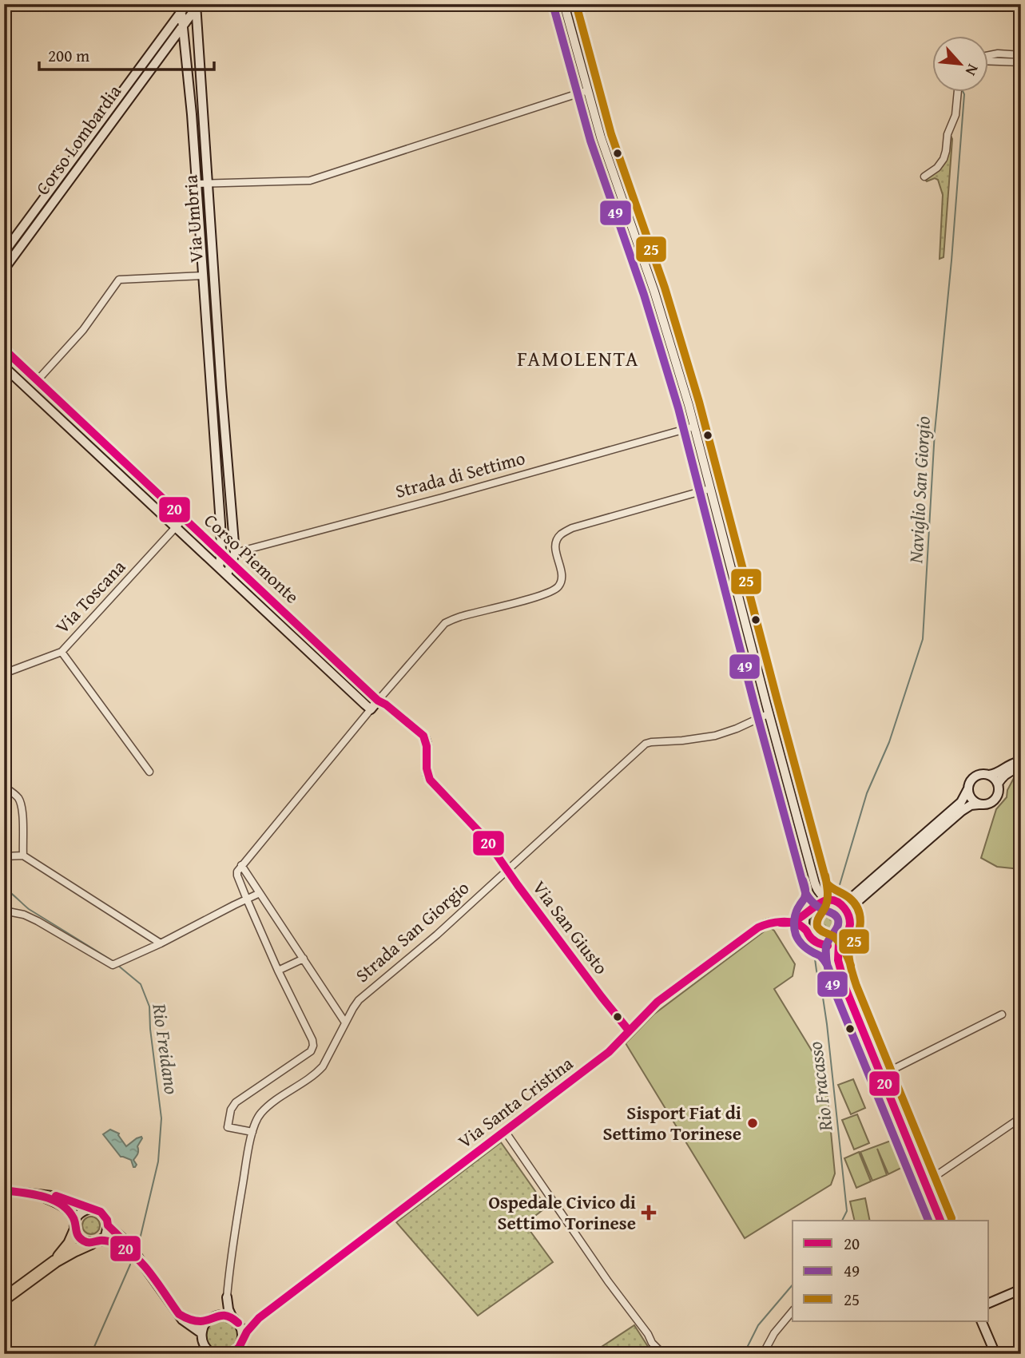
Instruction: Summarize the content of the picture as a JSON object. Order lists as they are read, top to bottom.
{
  "streets": {
    "street": [
      "Corso Lombardia",
      "Via Umbria",
      "Strada di Settimo",
      "Corso Piemonte",
      "Via Toscana",
      "Via San Giusto",
      "Strada San Giorgio",
      "Via Santa Cristina"
    ]
  },
  "crossings": [
    ["Corso Lombardia", "Via Umbria"],
    ["Via Umbria", "Strada di Settimo"],
    ["Via Umbria", "Corso Piemonte"],
    ["Corso Piemonte", "Via Toscana"],
    ["Corso Piemonte", "Via San Giusto"],
    ["Via San Giusto", "Strada San Giorgio"],
    ["Via San Giusto", "Via Santa Cristina"],
    ["Strada San Giorgio", "Via Santa Cristina"]
  ],
  "districts": ["FAMOLENTA"],
  "water": ["Naviglio San Giorgio", "Rio Freidano", "Rio Fracasso"],
  "places": {
    "other": ["Sisport Fiat di Settimo Torinese"],
    "health": ["Ospedale Civico di Settimo Torinese"]
  },
  "lines": ["transit line 25", "transit line 49", "transit line 20"],
  "legend": ["20", "49", "25"],
  "scale_bar": "200 m",
  "north": "bottom right"
}
